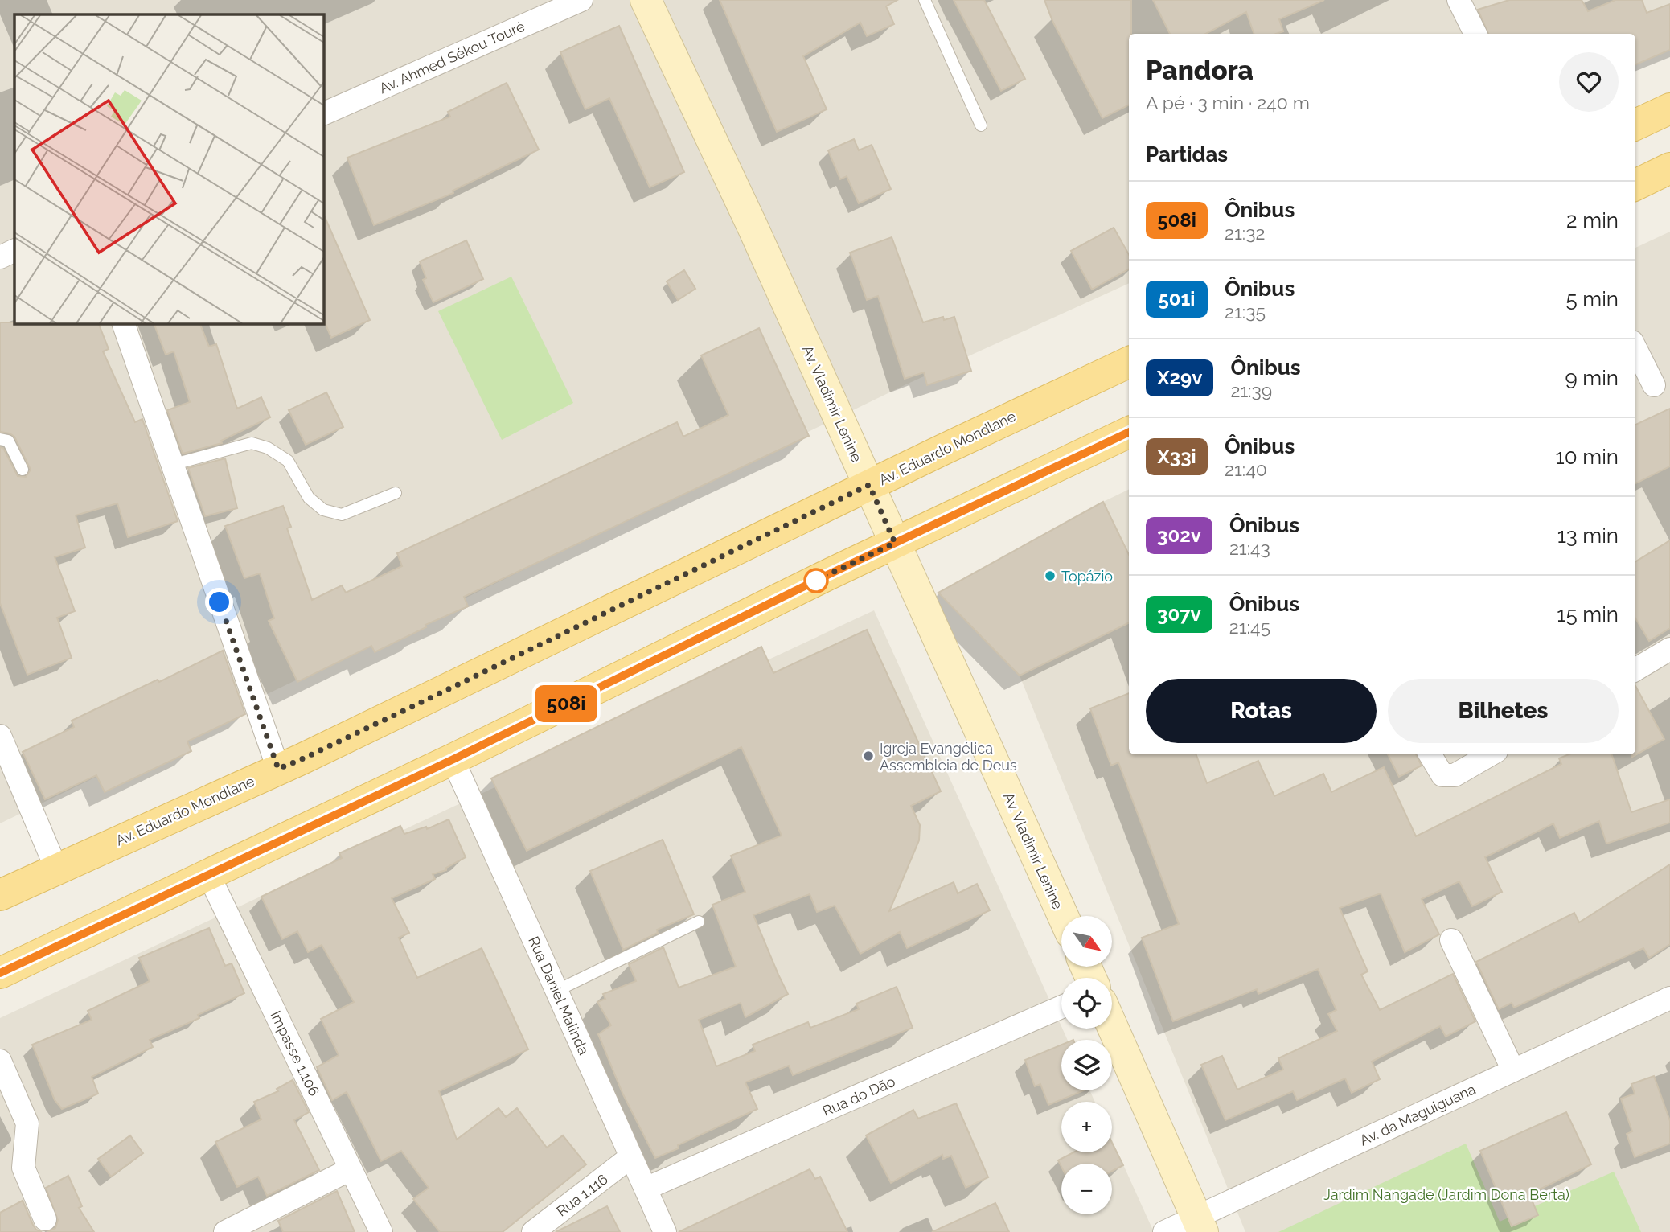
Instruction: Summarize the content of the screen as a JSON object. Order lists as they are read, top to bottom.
{
  "streets": {
    "main road": ["Av. Vladimir Lenine", "Av. Eduardo Mondlane"],
    "street": [
      "Av. Ahmed Sékou Touré",
      "Rua Daniel Malinda",
      "Impasse 1.106",
      "Rua do Dão",
      "Av. da Maguiguana",
      "Rua 1.116"
    ]
  },
  "crossings": [
    ["Av. Vladimir Lenine", "Av. Eduardo Mondlane"],
    ["Rua Daniel Malinda", "Rua do Dão"],
    ["Rua Daniel Malinda", "Rua 1.116"]
  ],
  "parks": ["Jardim Nangade (Jardim Dona Berta)"],
  "places": ["Topázio", "Igreja Evangélica Assembleia de Deus"],
  "lines": ["bus line 508i"],
  "north": "bottom right",
  "page": {
    "on_map": "508i",
    "heading": [
      ["Pandora", "A pé · 3 min · 240 m"],
      "Partidas"
    ],
    "list": [
      {
        "mark": "508i",
        "name": "Ônibus",
        "note": "21:32",
        "value": "2 min"
      },
      {
        "mark": "501i",
        "name": "Ônibus",
        "note": "21:35",
        "value": "5 min"
      },
      {
        "mark": "X29v",
        "name": "Ônibus",
        "note": "21:39",
        "value": "9 min"
      },
      {
        "mark": "X33i",
        "name": "Ônibus",
        "note": "21:40",
        "value": "10 min"
      },
      {
        "mark": "302v",
        "name": "Ônibus",
        "note": "21:43",
        "value": "13 min"
      },
      {
        "mark": "307v",
        "name": "Ônibus",
        "note": "21:45",
        "value": "15 min"
      }
    ],
    "buttons": ["Rotas", "Bilhetes"],
    "map_buttons": ["+", "−"]
  }
}
